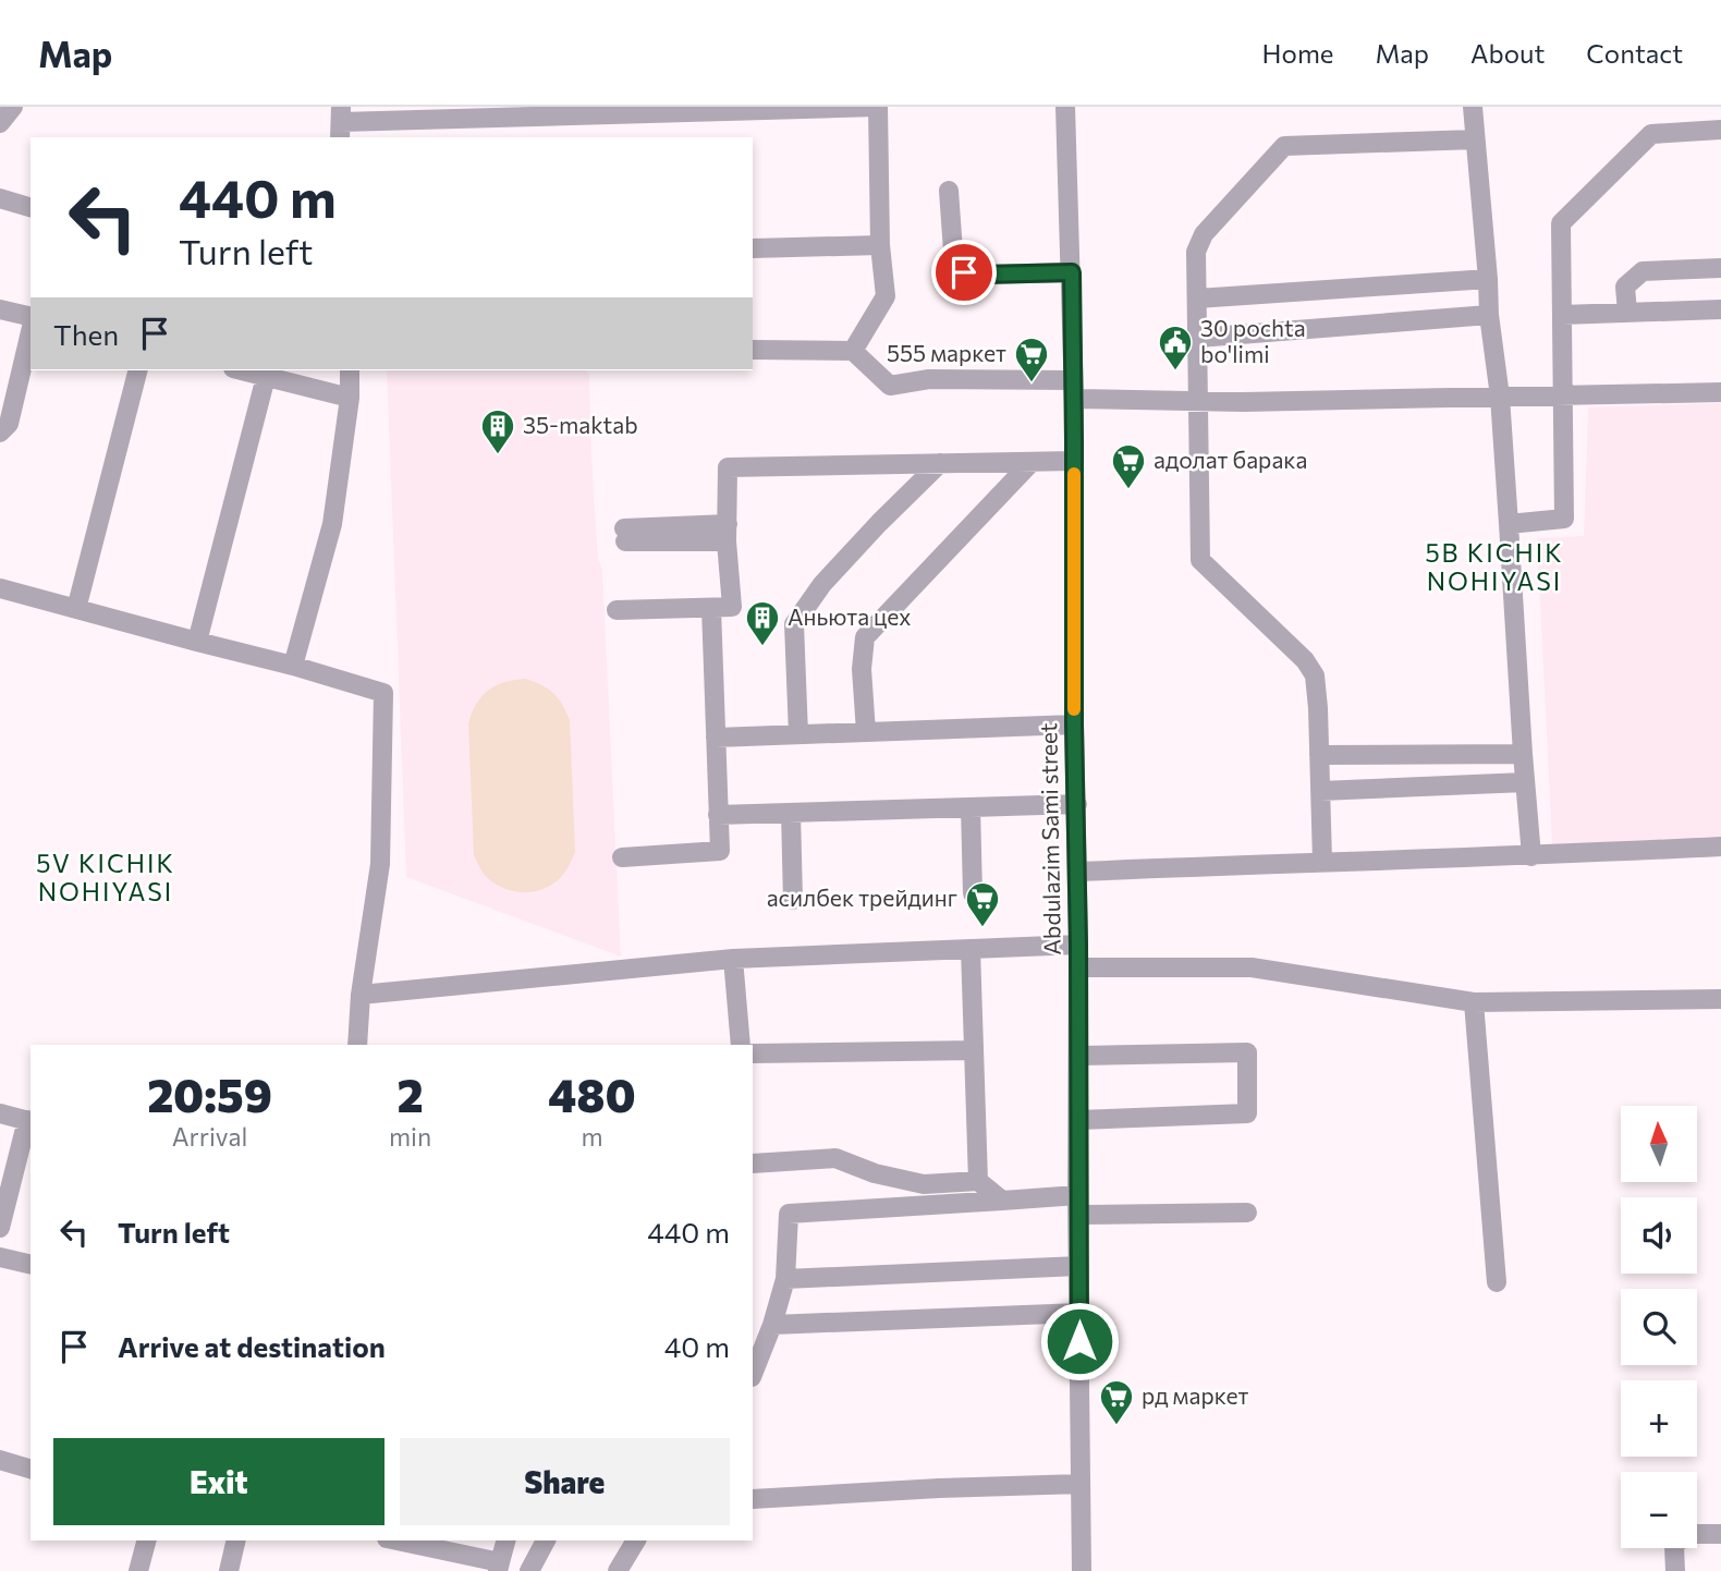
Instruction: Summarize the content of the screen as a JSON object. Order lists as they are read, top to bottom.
{
  "streets": {
    "street": ["Abdulazim Sami street"]
  },
  "districts": ["5B KICHIK NOHIYASI", "5V KICHIK NOHIYASI"],
  "places": {
    "public building": ["30 pochta bo'limi"],
    "supermarket": [
      "555 маркет",
      "адолат барака",
      "асилбек трейдинг",
      "рд маркет"
    ],
    "building": ["35-maktab", "Аньюта цех"]
  },
  "north": "top",
  "page": {
    "header": "Map",
    "nav": [
      "Home",
      "Map",
      "About",
      "Contact"
    ],
    "turn": ["440 m", "Turn left"],
    "then": "Then",
    "eta": [
      "20:59",
      "Arrival",
      "2",
      "min",
      "480",
      "m"
    ],
    "map_buttons": ["+", "−"],
    "list": [
      {
        "name": "Turn left",
        "value": "440 m"
      },
      {
        "name": "Arrive at destination",
        "value": "40 m"
      }
    ],
    "buttons": ["Exit", "Share"]
  }
}
